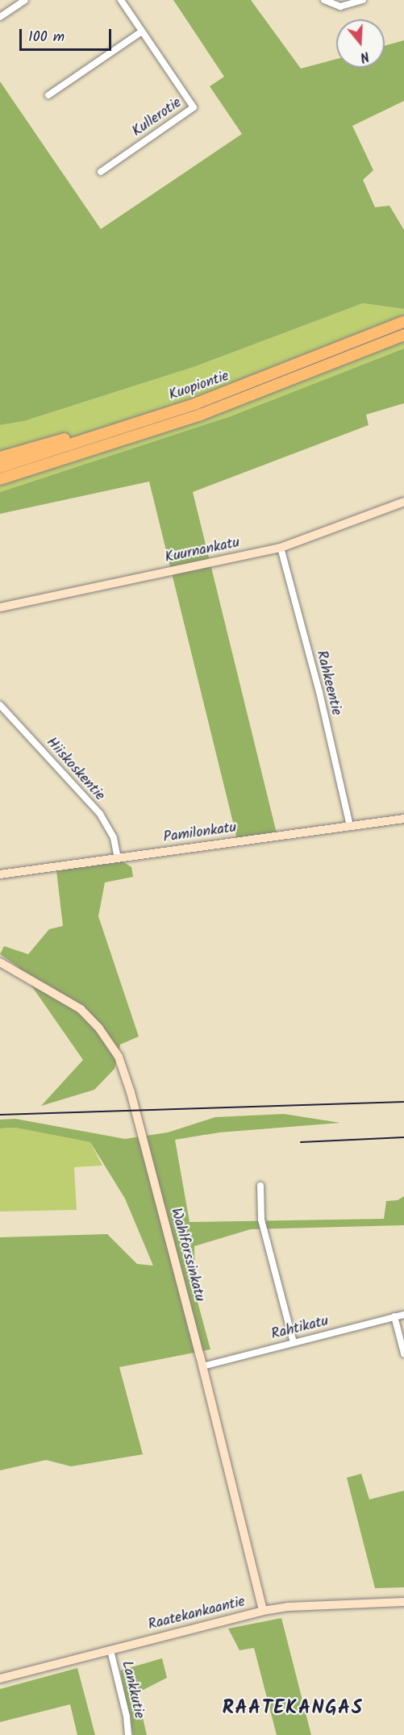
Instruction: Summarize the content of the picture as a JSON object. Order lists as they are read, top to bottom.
{
  "streets": {
    "highway": ["Kuopiontie"],
    "street": [
      "Kullerotie",
      "Kuurnankatu",
      "Rahkeentie",
      "Hiiskoskentie",
      "Pamilonkatu",
      "Wahlforssinkatu",
      "Rahtikatu",
      "Raatekankaantie",
      "Lankkutie"
    ]
  },
  "crossings": [
    ["Kuurnankatu", "Rahkeentie"],
    ["Rahkeentie", "Pamilonkatu"],
    ["Hiiskoskentie", "Pamilonkatu"],
    ["Wahlforssinkatu", "Rahtikatu"],
    ["Wahlforssinkatu", "Raatekankaantie"],
    ["Raatekankaantie", "Lankkutie"]
  ],
  "districts": ["RAATEKANGAS"],
  "scale_bar": "100 m",
  "north": "bottom"
}
